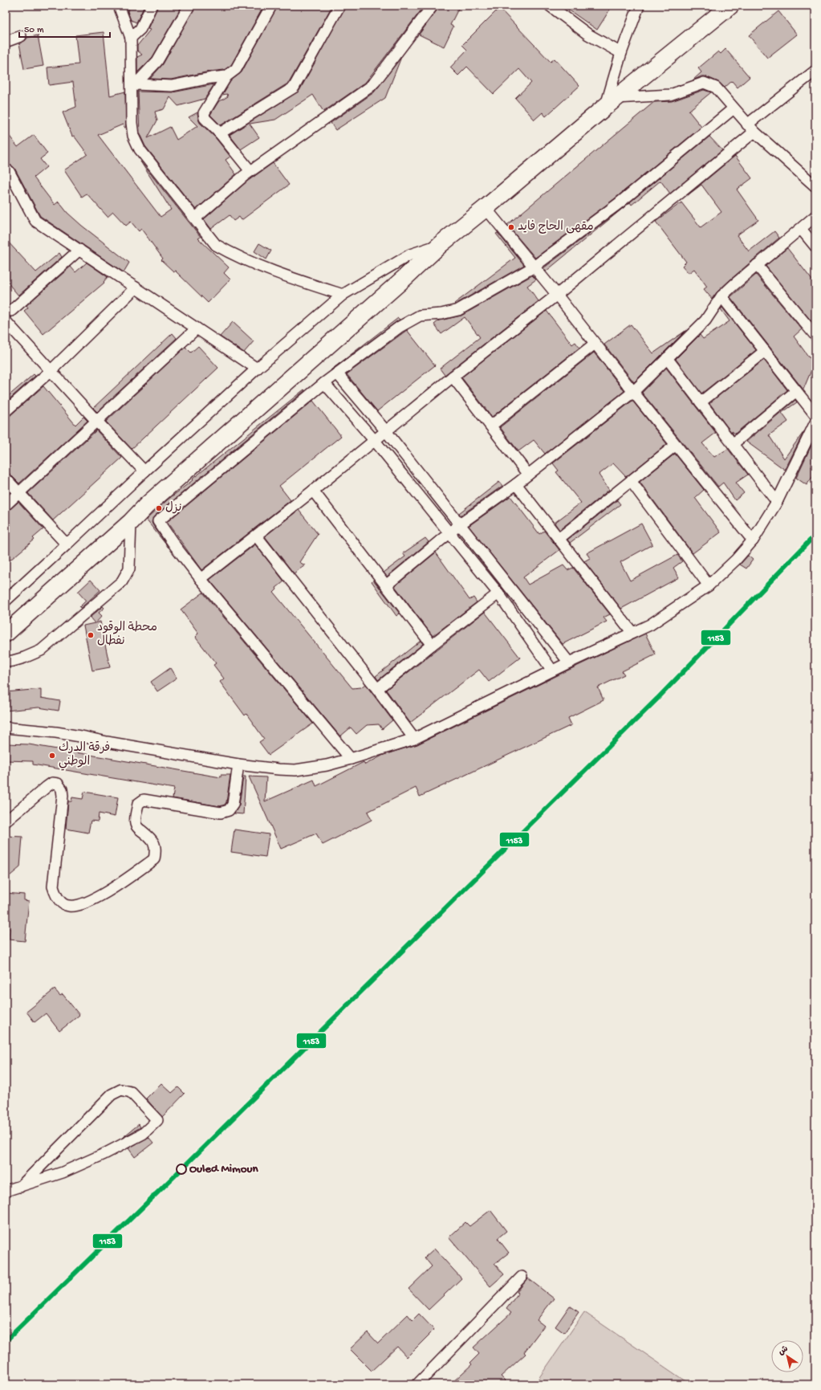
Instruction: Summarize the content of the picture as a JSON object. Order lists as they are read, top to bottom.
{
  "places": [
    "مقهى الحاج فايد",
    "نزل",
    "محطة الوقود نفطال",
    "فرقة الدرك الوطني",
    "Ouled Mimoun"
  ],
  "lines": ["transit line 1153"],
  "scale_bar": "50 m",
  "north": "top left"
}
